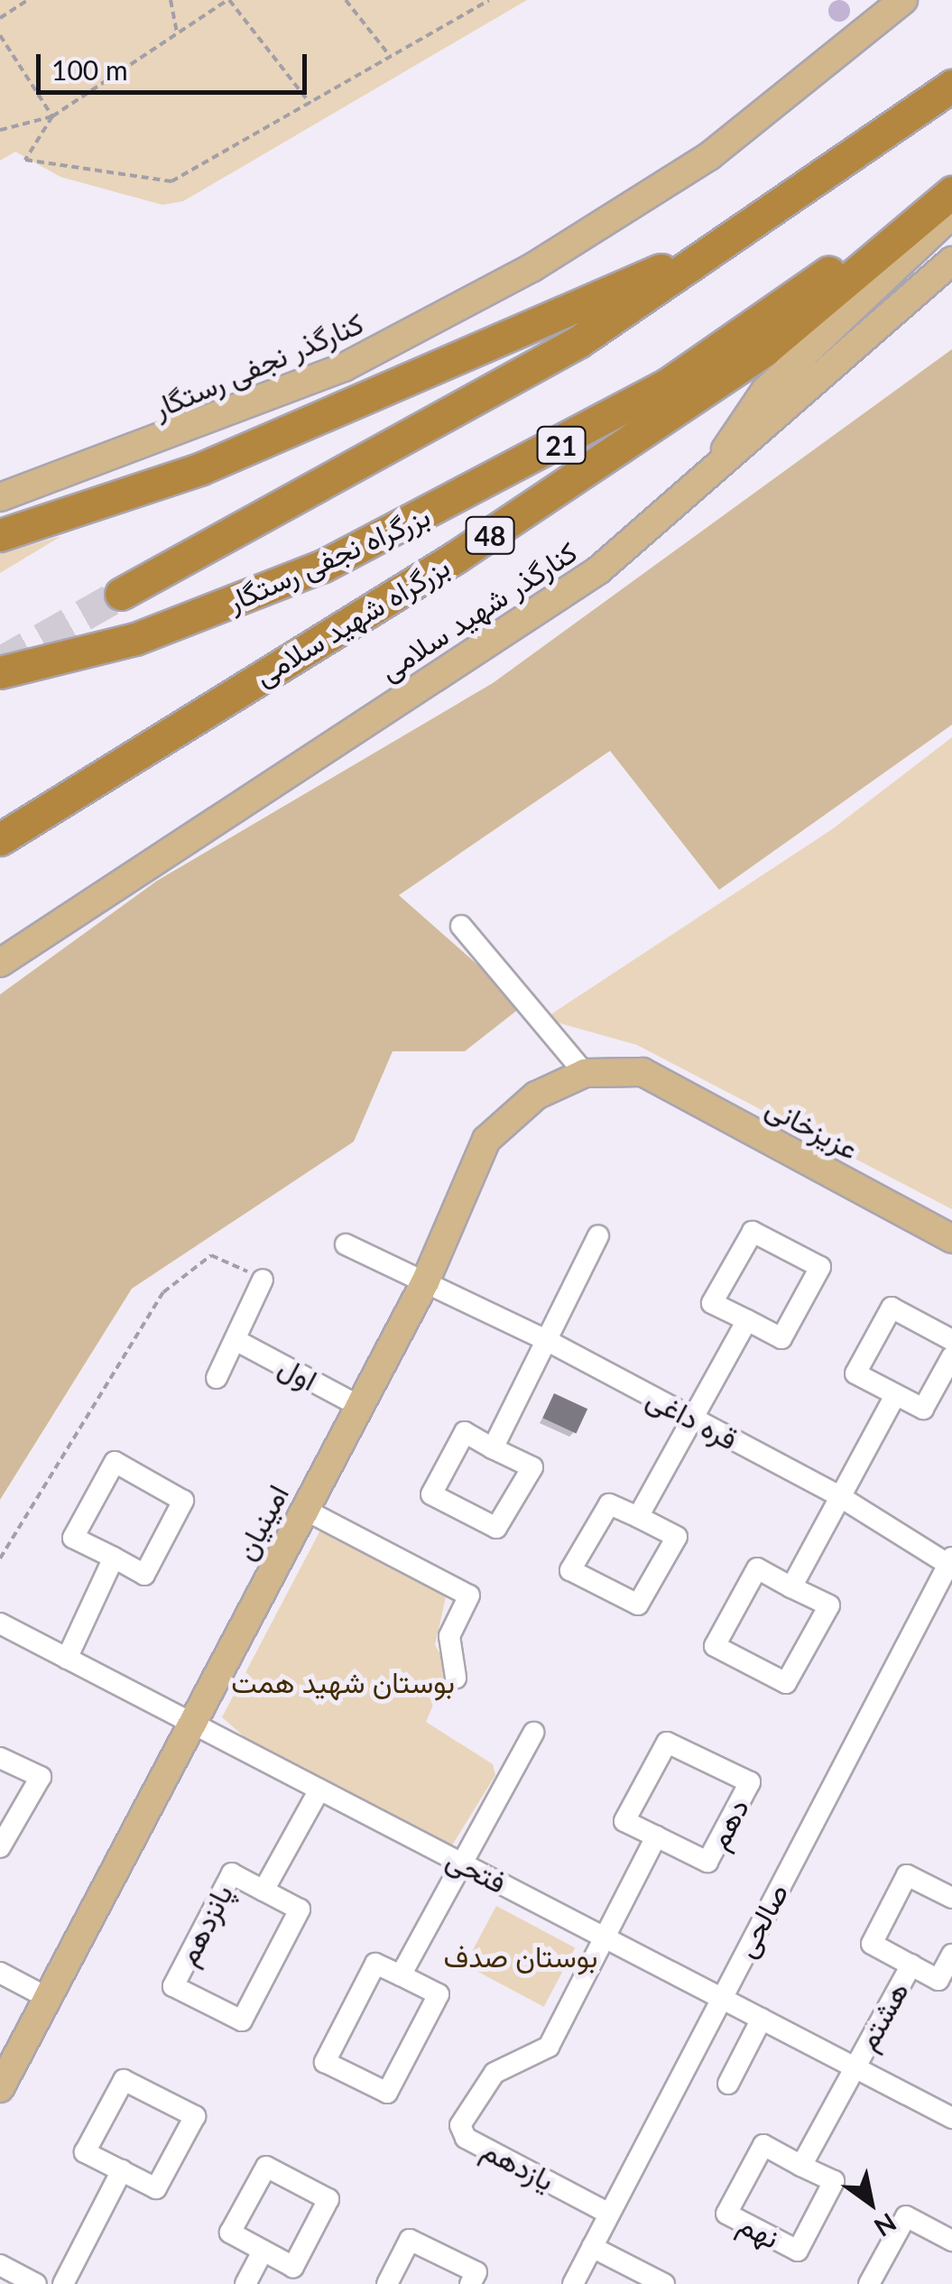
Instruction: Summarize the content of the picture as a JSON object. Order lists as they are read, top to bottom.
{
  "streets": {
    "highway": [
      "21",
      "48",
      "بزرگراه نجفی رستگار",
      "بزرگراه شهید سلامی"
    ],
    "main road": [
      "کنارگذر نجفی رستگار",
      "کنارگذر شهید سلامی",
      "عزیزخانی",
      "امینیان"
    ],
    "street": [
      "اول",
      "قره داغی",
      "دهم",
      "فتحی",
      "صالحی",
      "پانزدهم",
      "هشتم",
      "یازدهم",
      "نهم"
    ]
  },
  "crossings": [
    ["بزرگراه نجفی رستگار", "بزرگراه شهید سلامی"],
    ["عزیزخانی", "امینیان"],
    ["اول", "امینیان"],
    ["قره داغی", "امینیان"],
    ["قره داغی", "صالحی"],
    ["امینیان", "فتحی"],
    ["فتحی", "صالحی"],
    ["فتحی", "پانزدهم"],
    ["فتحی", "هشتم"],
    ["فتحی", "یازدهم"],
    ["صالحی", "یازدهم"]
  ],
  "parks": ["بوستان شهید همت", "بوستان صدف"],
  "scale_bar": "100 m",
  "north": "bottom right"
}
